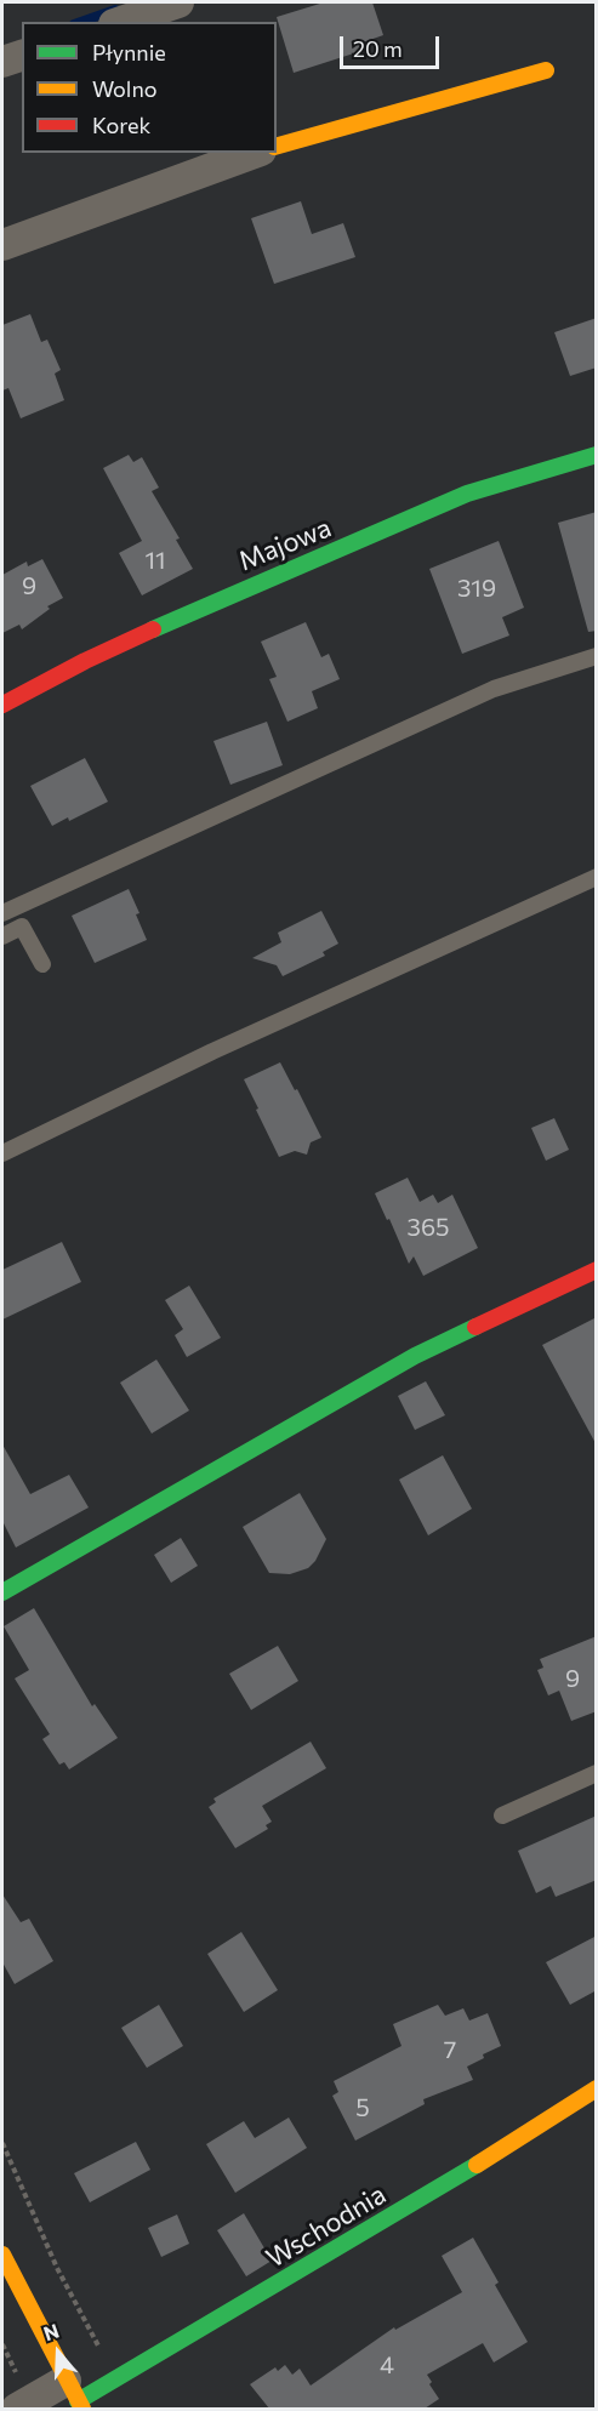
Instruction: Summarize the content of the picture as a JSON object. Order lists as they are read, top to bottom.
{
  "streets": {
    "street": ["Majowa", "Wschodnia"]
  },
  "house_numbers": [
    "11",
    "9",
    "319",
    "365",
    "9",
    "7",
    "5",
    "4"
  ],
  "legend": ["Płynnie", "Wolno", "Korek"],
  "scale_bar": "20 m",
  "north": "top"
}
